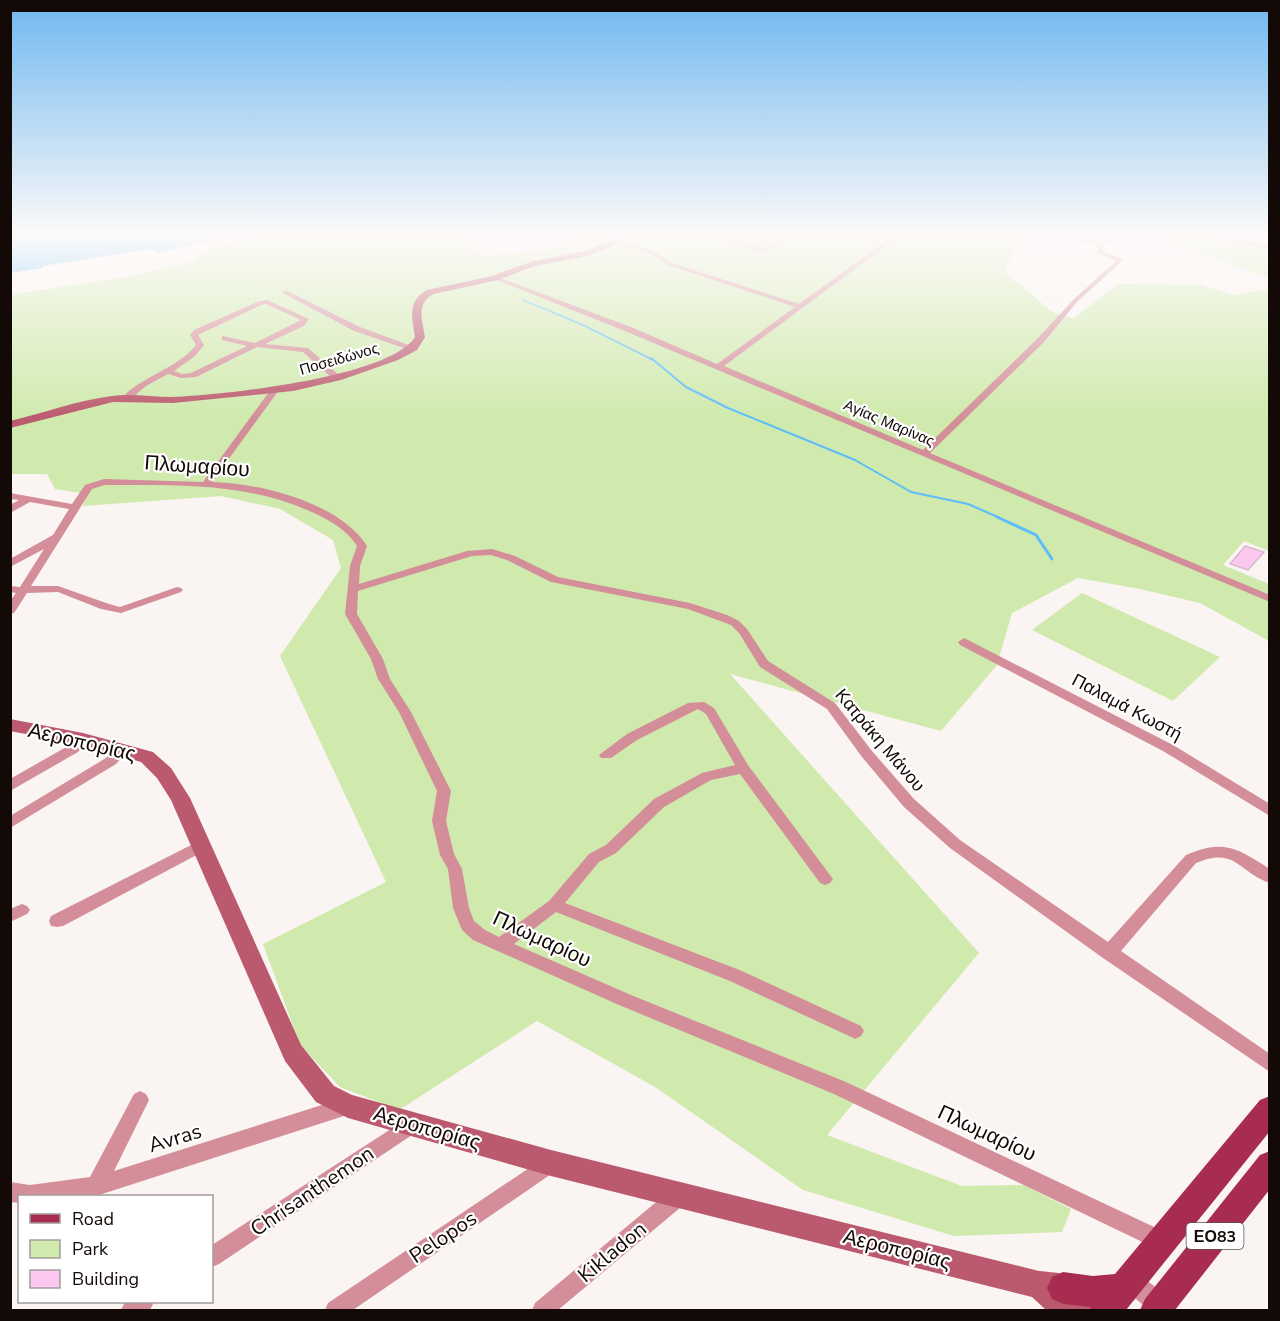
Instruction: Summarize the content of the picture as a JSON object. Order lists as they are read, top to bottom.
{
  "streets": {
    "main road": ["ΕΟ83"],
    "street": [
      "Ποσειδώνος",
      "Αγίας Μαρίνας",
      "Πλωμαρίου",
      "Παλαμά Κωστή",
      "Κατράκη Μάνου",
      "Αεροπορίας",
      "Avras",
      "Chrisanthemon",
      "Pelopos",
      "Kikladon"
    ]
  },
  "crossings": [
    ["Πλωμαρίου", "Κατράκη Μάνου"],
    ["Πλωμαρίου", "ΕΟ83"],
    ["Αεροπορίας", "Avras"],
    ["Αεροπορίας", "Chrisanthemon"],
    ["Αεροπορίας", "Pelopos"],
    ["Αεροπορίας", "Kikladon"]
  ],
  "legend": ["Road", "Park", "Building"]
}
